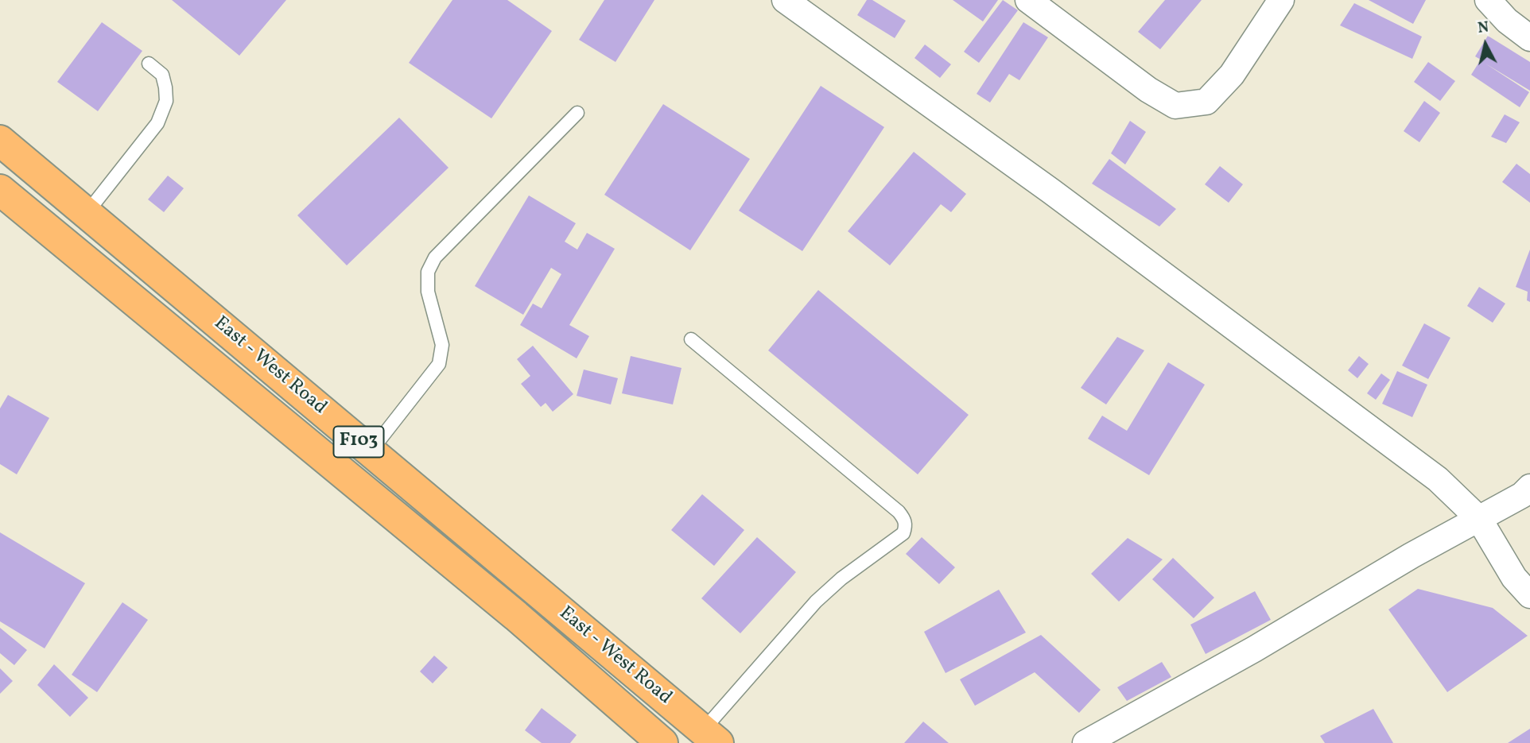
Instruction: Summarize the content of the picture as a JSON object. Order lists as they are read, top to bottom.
{
  "streets": {
    "main road": ["East - West Road", "F103"]
  },
  "north": "top"
}
